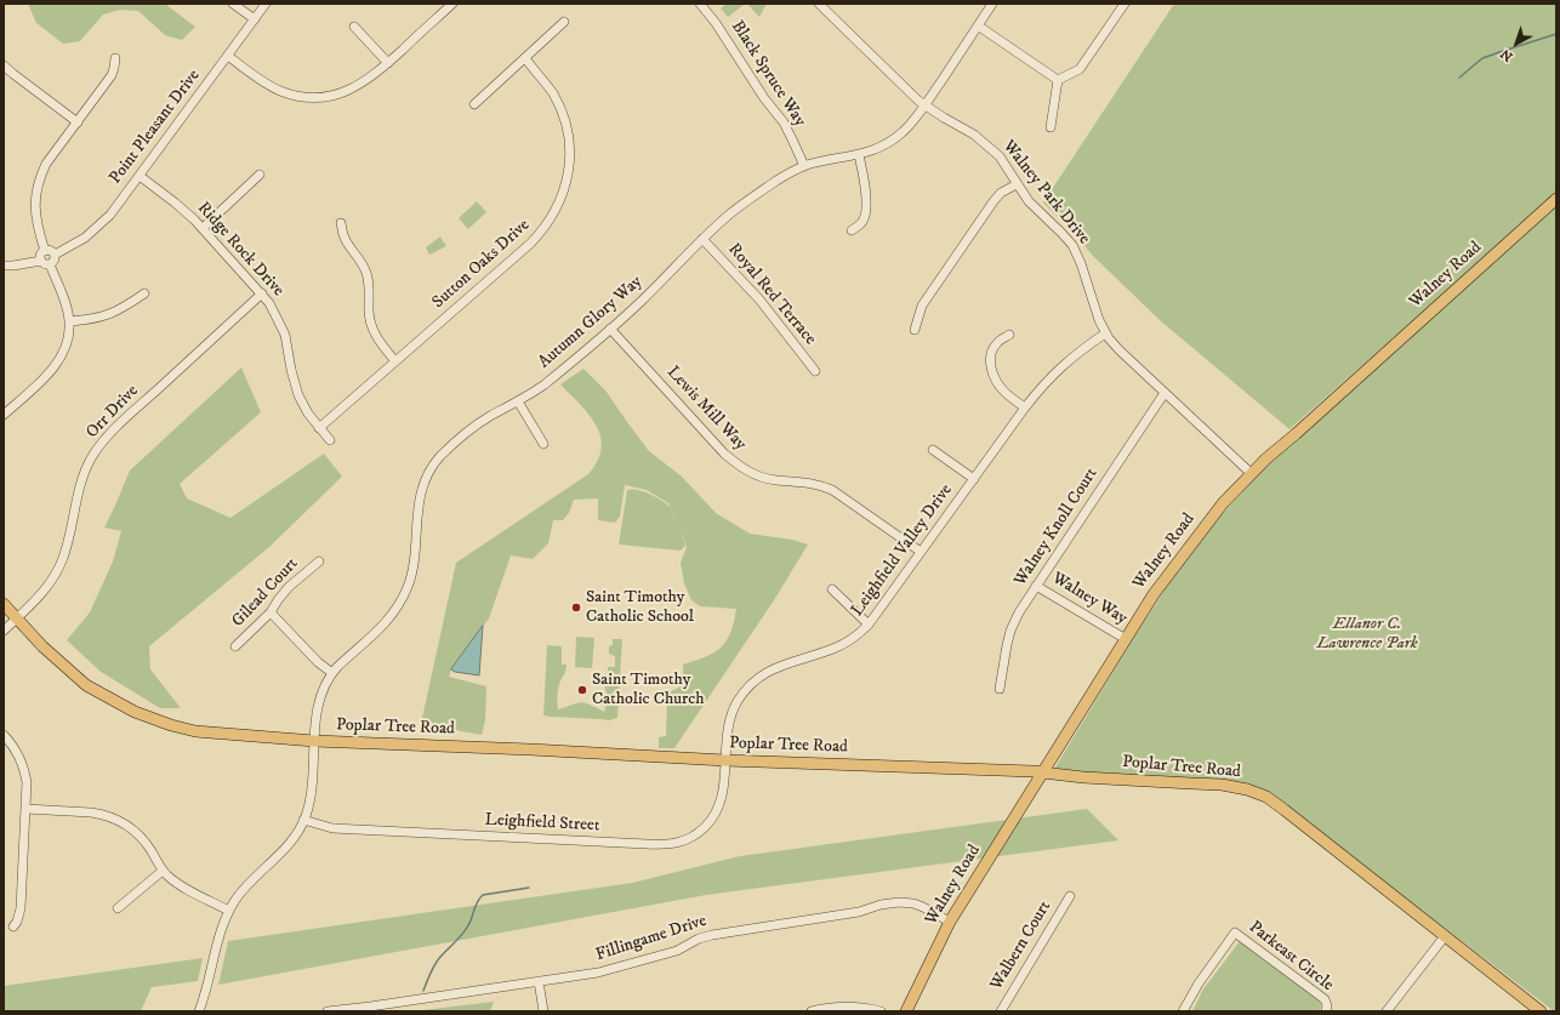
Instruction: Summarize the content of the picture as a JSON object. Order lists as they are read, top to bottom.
{
  "streets": {
    "main road": ["Walney Road", "Poplar Tree Road"],
    "street": [
      "Black Spruce Way",
      "Point Pleasant Drive",
      "Walney Park Drive",
      "Ridge Rock Drive",
      "Sutton Oaks Drive",
      "Royal Red Terrace",
      "Autumn Glory Way",
      "Lewis Mill Way",
      "Orr Drive",
      "Walney Knoll Court",
      "Leighfield Valley Drive",
      "Gilead Court",
      "Walney Way",
      "Leighfield Street",
      "Fillingame Drive",
      "Walbern Court",
      "Parkeast Circle"
    ]
  },
  "crossings": [
    ["Black Spruce Way", "Autumn Glory Way"],
    ["Point Pleasant Drive", "Ridge Rock Drive"],
    ["Walney Park Drive", "Walney Road"],
    ["Walney Park Drive", "Autumn Glory Way"],
    ["Walney Park Drive", "Walney Knoll Court"],
    ["Walney Park Drive", "Leighfield Valley Drive"],
    ["Ridge Rock Drive", "Sutton Oaks Drive"],
    ["Ridge Rock Drive", "Orr Drive"],
    ["Walney Road", "Walney Way"],
    ["Walney Road", "Poplar Tree Road"],
    ["Walney Road", "Fillingame Drive"],
    ["Royal Red Terrace", "Autumn Glory Way"],
    ["Autumn Glory Way", "Lewis Mill Way"],
    ["Autumn Glory Way", "Poplar Tree Road"],
    ["Autumn Glory Way", "Leighfield Street"],
    ["Lewis Mill Way", "Leighfield Valley Drive"],
    ["Orr Drive", "Poplar Tree Road"],
    ["Walney Knoll Court", "Walney Way"],
    ["Leighfield Valley Drive", "Poplar Tree Road"],
    ["Leighfield Valley Drive", "Leighfield Street"],
    ["Poplar Tree Road", "Leighfield Street"]
  ],
  "parks": ["Ellanor C. Lawrence Park"],
  "places": ["Saint Timothy Catholic School", "Saint Timothy Catholic Church"],
  "north": "bottom left"
}
